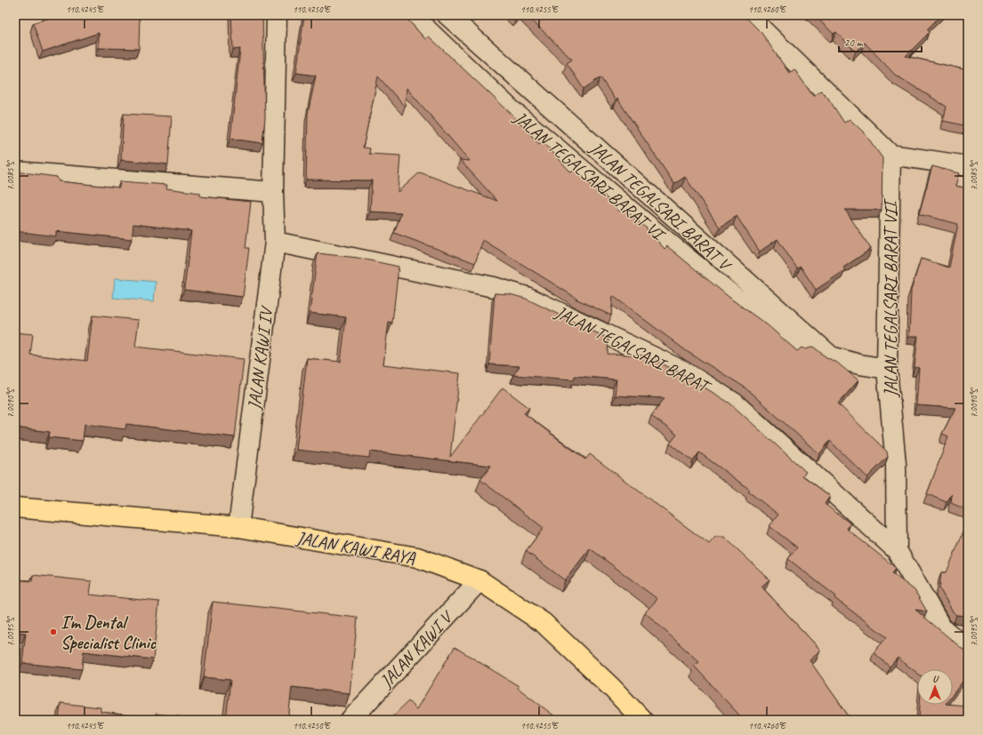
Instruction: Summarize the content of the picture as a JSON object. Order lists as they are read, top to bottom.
{
  "streets": {
    "main road": ["JALAN KAWI RAYA"],
    "street": [
      "JALAN TEGALSARI BARAT VI",
      "JALAN TEGALSARI BARAT V",
      "JALAN TEGALSARI BARAT VII",
      "JALAN TEGALSARI BARAT",
      "JALAN KAWI IV",
      "JALAN KAWI V"
    ]
  },
  "crossings": [
    ["JALAN TEGALSARI BARAT VI", "JALAN TEGALSARI BARAT V"],
    ["JALAN TEGALSARI BARAT V", "JALAN TEGALSARI BARAT VII"],
    ["JALAN TEGALSARI BARAT VII", "JALAN TEGALSARI BARAT"],
    ["JALAN TEGALSARI BARAT", "JALAN KAWI IV"],
    ["JALAN KAWI IV", "JALAN KAWI RAYA"],
    ["JALAN KAWI RAYA", "JALAN KAWI V"]
  ],
  "places": ["I'm Dental Specialist Clinic"],
  "scale_bar": "20 m",
  "north": "top",
  "coordinates": [
    "110.4245°E",
    "110.4250°E",
    "110.4255°E",
    "110.4260°E",
    "7.0085°S",
    "7.0090°S",
    "7.0095°S"
  ]
}
